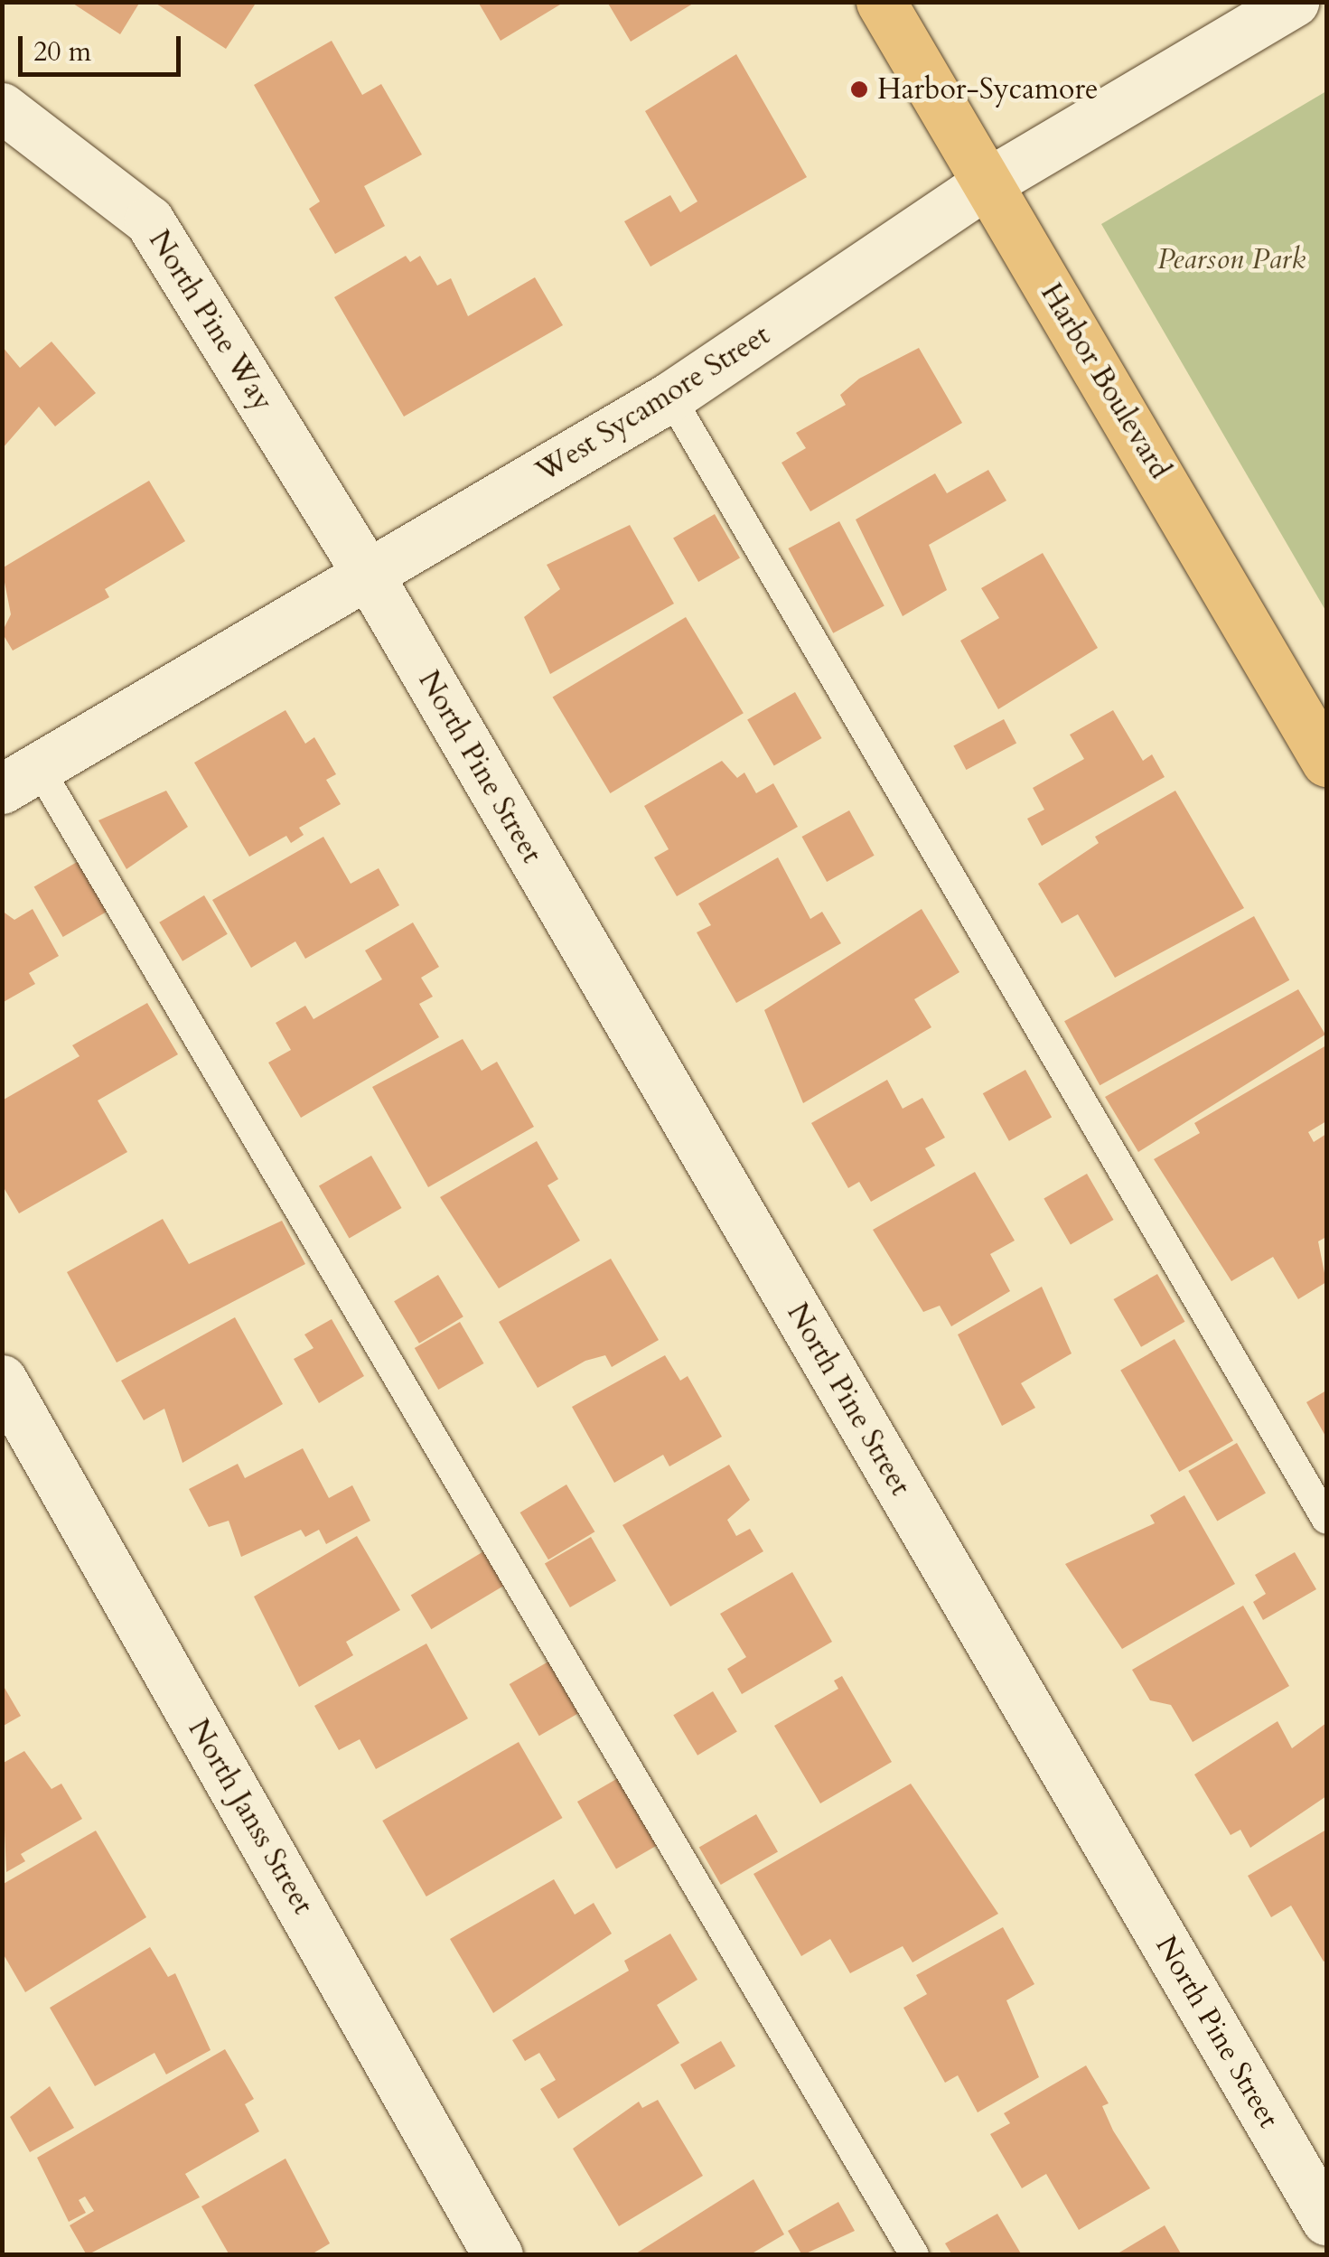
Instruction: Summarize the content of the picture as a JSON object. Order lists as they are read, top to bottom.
{
  "streets": {
    "main road": ["Harbor Boulevard"],
    "street": [
      "North Pine Way",
      "West Sycamore Street",
      "North Pine Street",
      "North Janss Street"
    ]
  },
  "crossings": [
    ["North Pine Way", "West Sycamore Street"],
    ["North Pine Way", "North Pine Street"],
    ["Harbor Boulevard", "West Sycamore Street"],
    ["West Sycamore Street", "North Pine Street"]
  ],
  "parks": ["Pearson Park"],
  "places": ["Harbor-Sycamore"],
  "scale_bar": "20 m"
}
